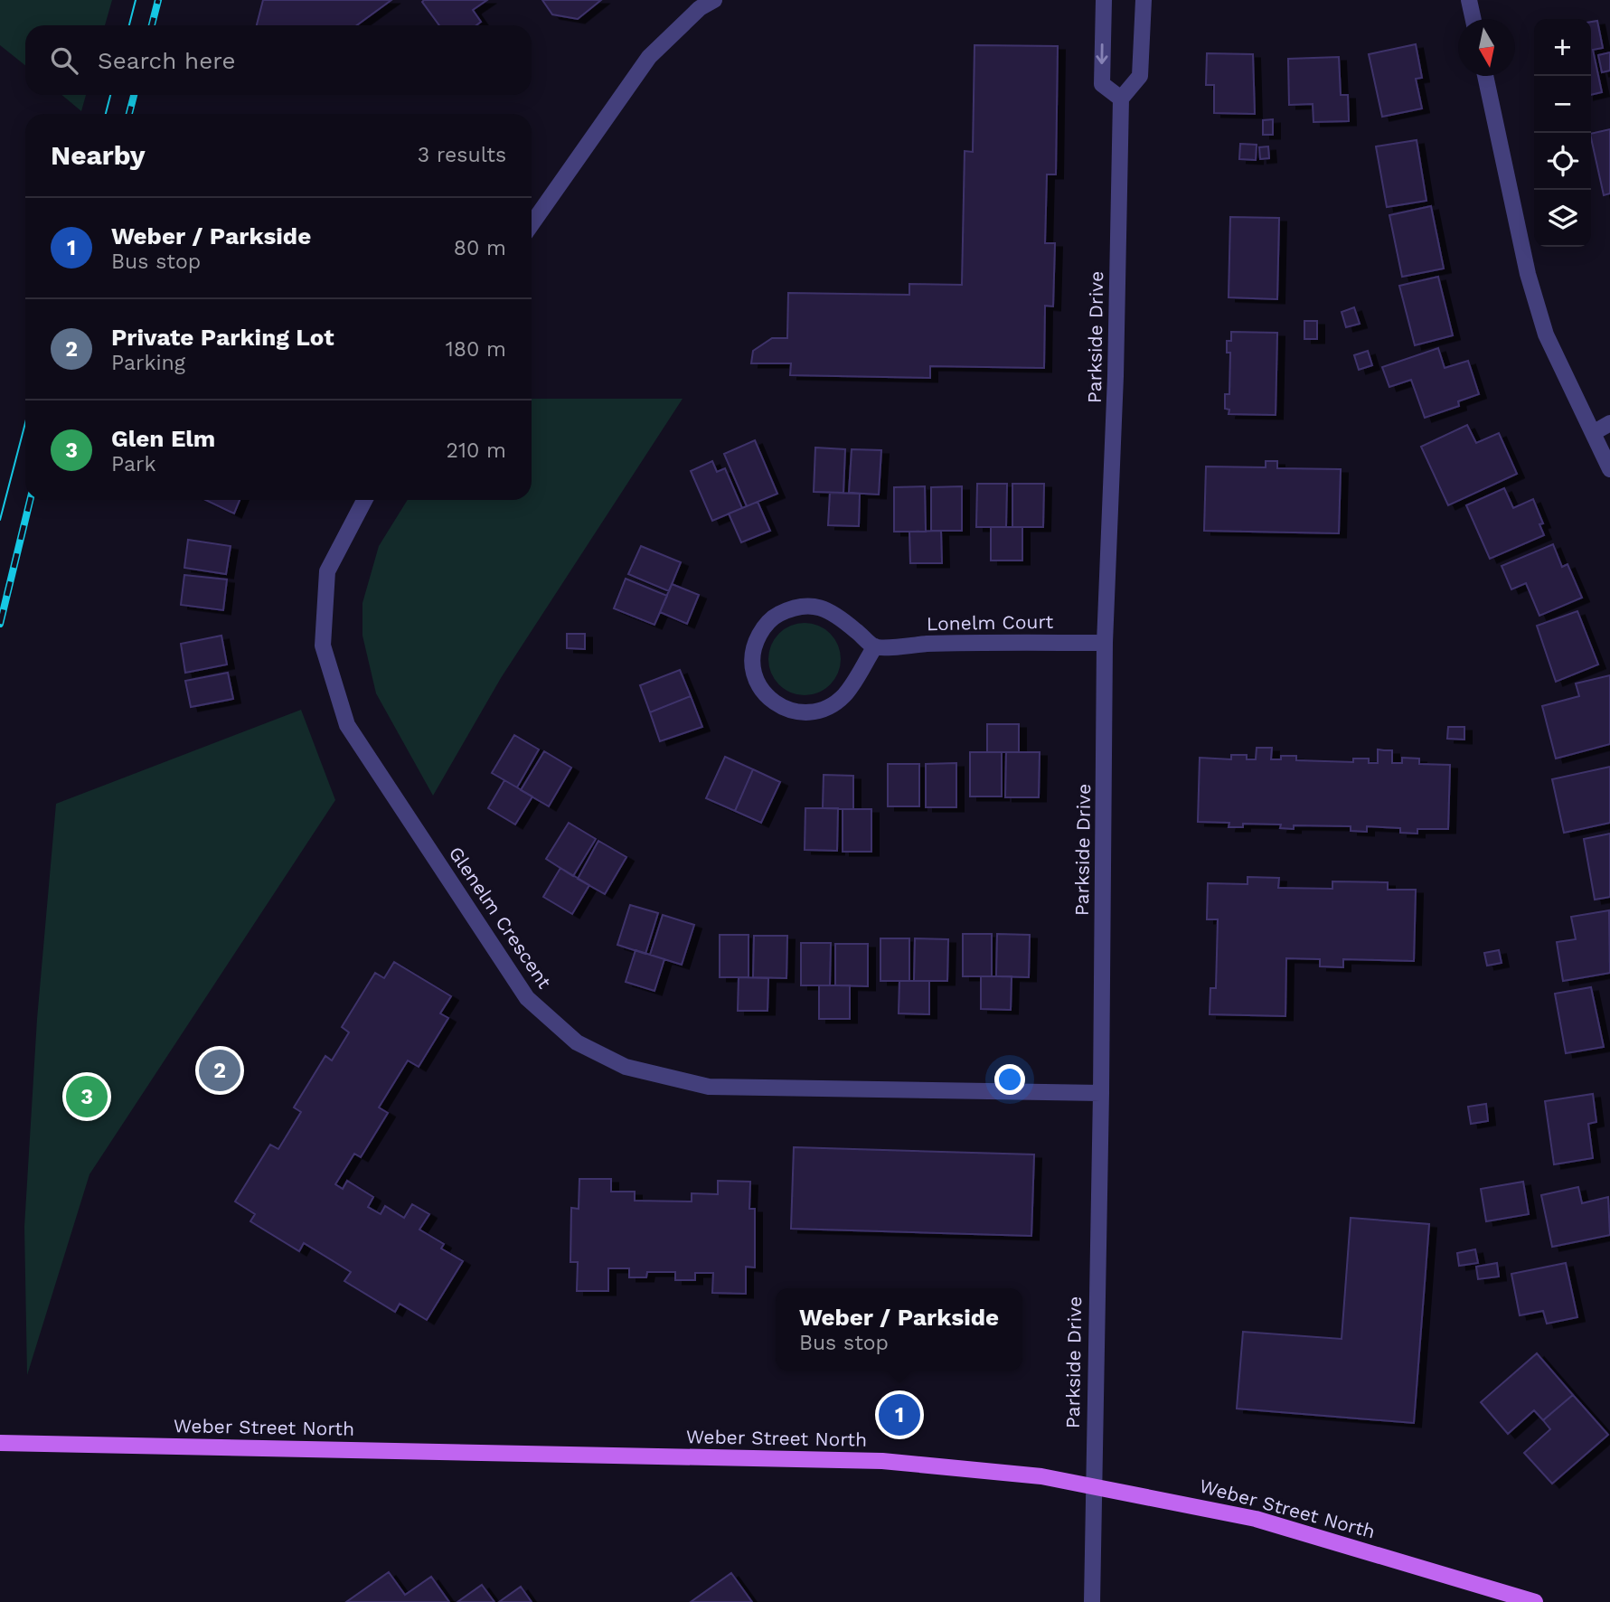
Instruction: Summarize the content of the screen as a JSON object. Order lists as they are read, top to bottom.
{
  "streets": {
    "main road": ["Weber Street North"],
    "street": ["Parkside Drive", "Lonelm Court", "Glenelm Crescent"]
  },
  "crossings": [
    ["Parkside Drive", "Lonelm Court"],
    ["Parkside Drive", "Glenelm Crescent"],
    ["Parkside Drive", "Weber Street North"]
  ],
  "north": "bottom",
  "page": {
    "map_buttons": ["+", "−"],
    "search": "Search here",
    "heading": ["Nearby", "3 results"],
    "list": [
      {
        "mark": "1",
        "name": "Weber / Parkside",
        "note": "Bus stop",
        "value": "80 m"
      },
      {
        "mark": "2",
        "name": "Private Parking Lot",
        "note": "Parking",
        "value": "180 m"
      },
      {
        "mark": "3",
        "name": "Glen Elm",
        "note": "Park",
        "value": "210 m"
      }
    ],
    "pins": ["2", "3", "1"],
    "popup": ["Weber / Parkside", "Bus stop"]
  }
}
